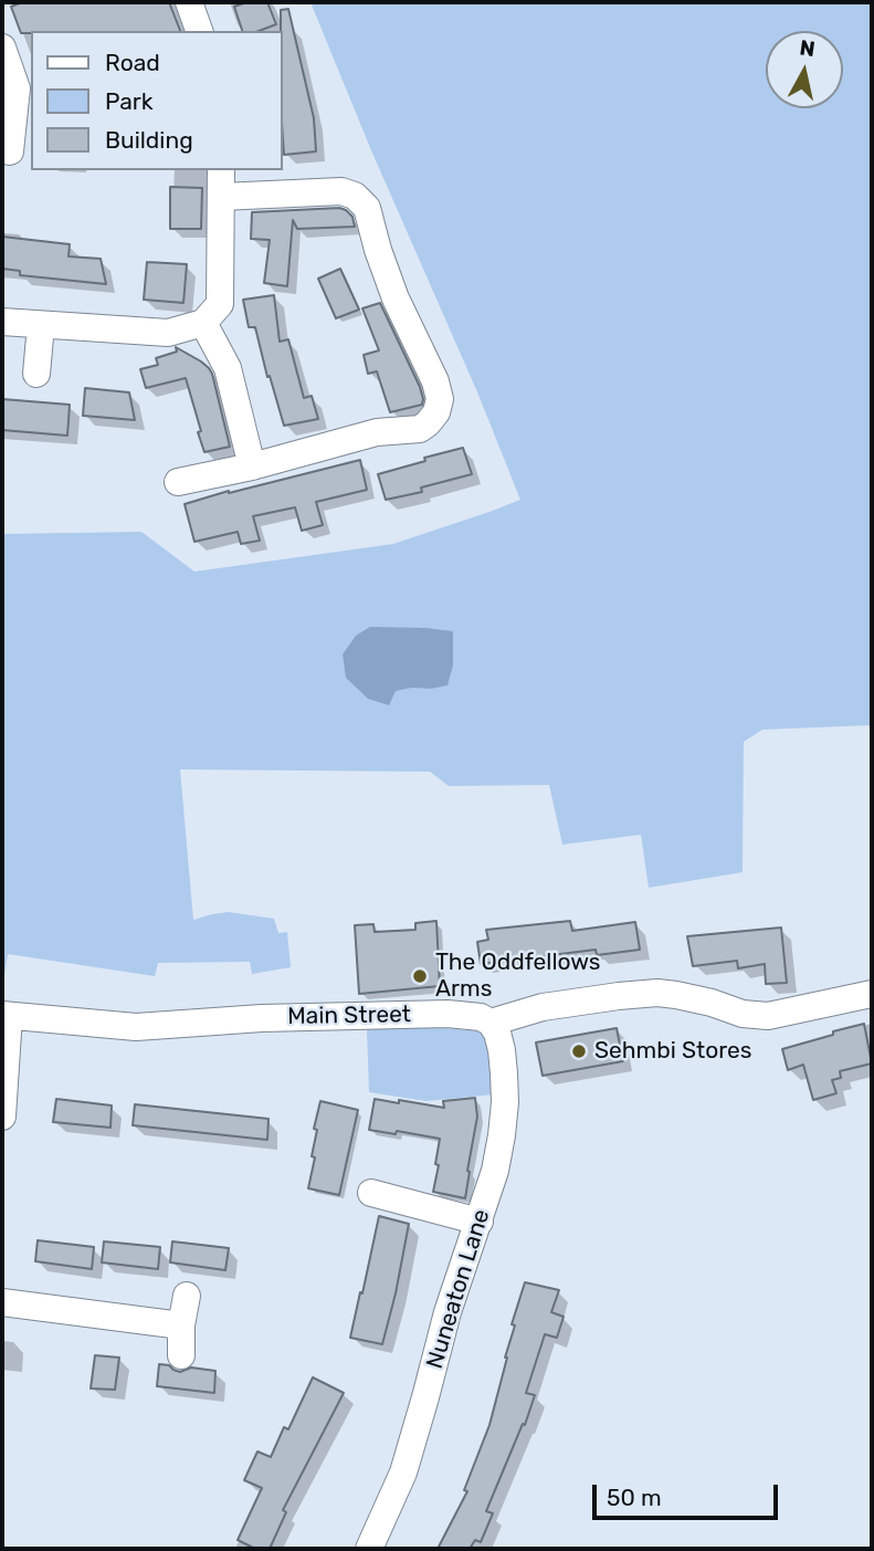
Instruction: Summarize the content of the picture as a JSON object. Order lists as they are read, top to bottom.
{
  "streets": {
    "street": ["Main Street", "Nuneaton Lane"]
  },
  "crossings": [
    ["Main Street", "Nuneaton Lane"]
  ],
  "places": ["The Oddfellows Arms", "Sehmbi Stores"],
  "legend": ["Road", "Park", "Building"],
  "scale_bar": "50 m",
  "north": "top"
}
